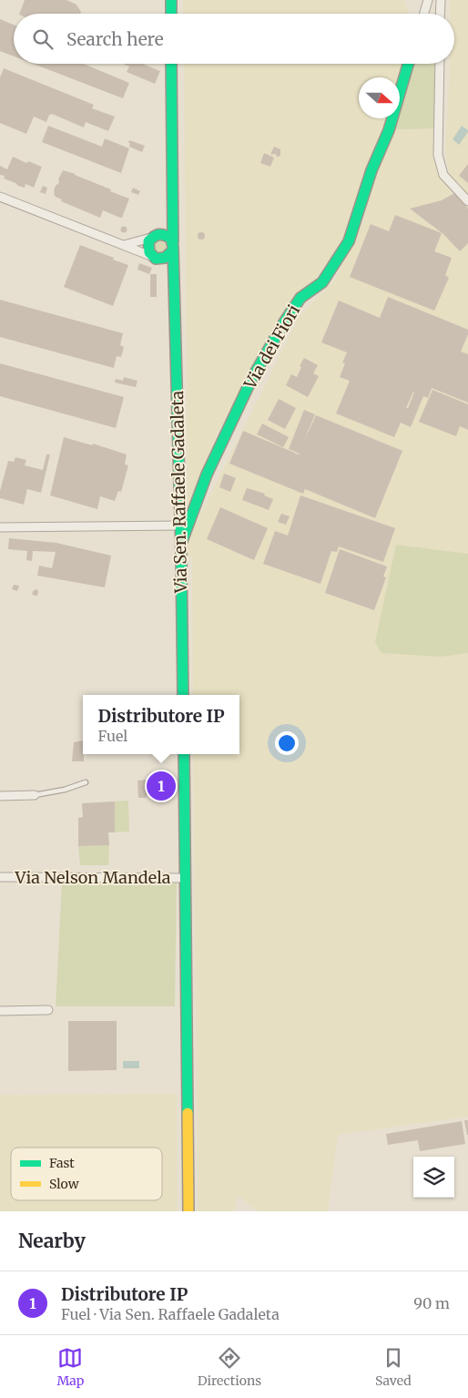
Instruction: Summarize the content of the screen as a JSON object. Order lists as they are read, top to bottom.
{
  "streets": {
    "main road": ["Via dei Fiori", "Via Sen. Raffaele Gadaleta"],
    "street": ["Via Nelson Mandela"]
  },
  "crossings": [
    ["Via dei Fiori", "Via Sen. Raffaele Gadaleta"]
  ],
  "legend": ["Fast", "Slow"],
  "north": "right",
  "page": {
    "search": "Search here",
    "popup": ["Distributore IP", "Fuel"],
    "pins": "1",
    "heading": "Nearby",
    "list": [
      {
        "mark": "1",
        "name": "Distributore IP",
        "note": "Fuel · Via Sen. Raffaele Gadaleta",
        "value": "90 m"
      }
    ],
    "nav": ["Map", "Directions", "Saved"]
  }
}
